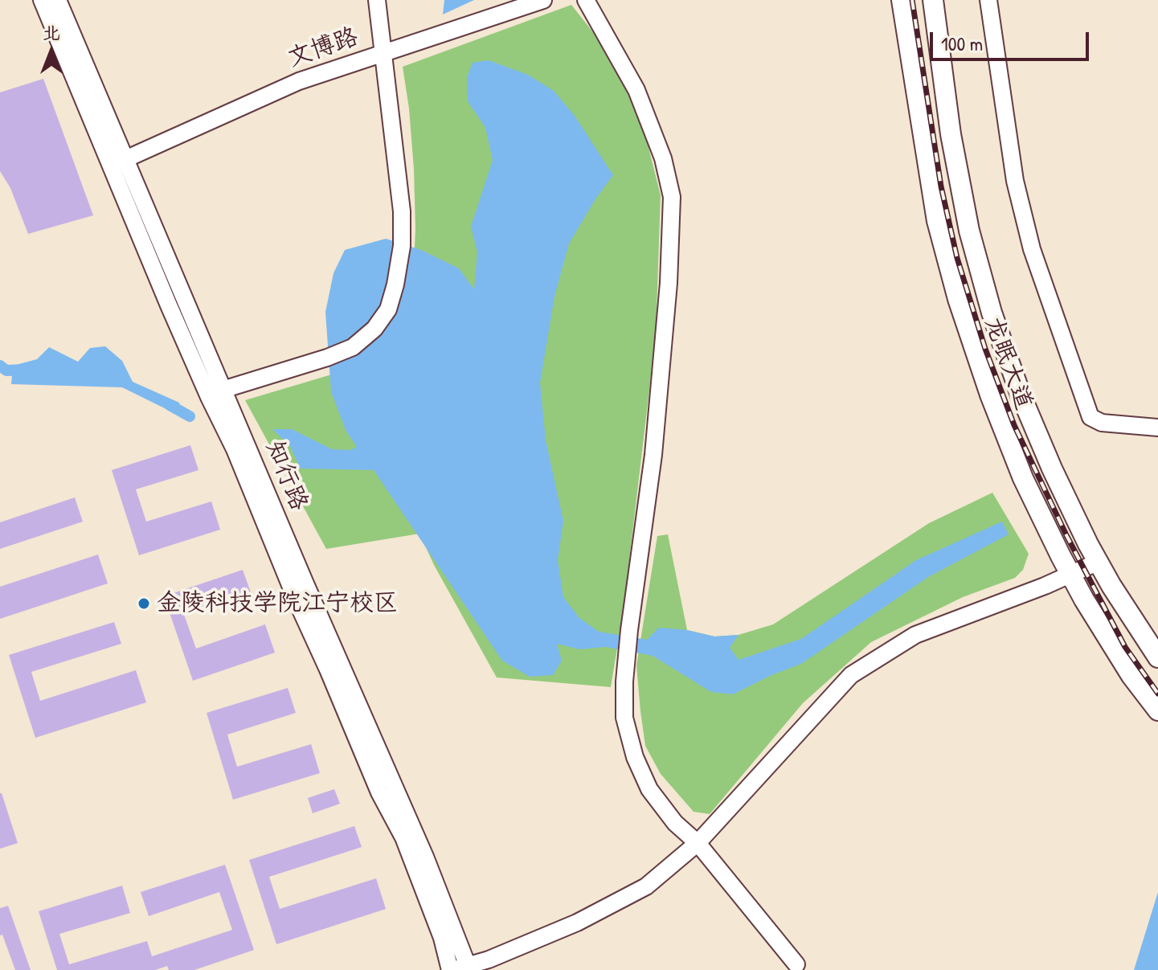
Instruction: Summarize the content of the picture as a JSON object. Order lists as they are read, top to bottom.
{
  "streets": {
    "main road": ["龙眠大道"],
    "street": ["文博路", "知行路"]
  },
  "crossings": [
    ["文博路", "知行路"]
  ],
  "places": ["金陵科技学院江宁校区"],
  "scale_bar": "100 m",
  "north": "top"
}
